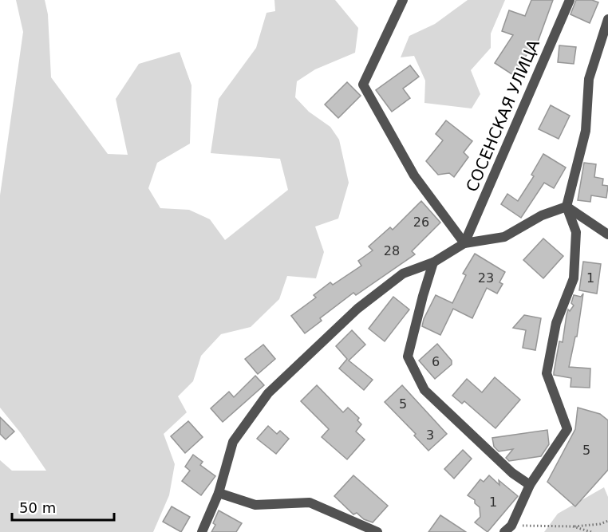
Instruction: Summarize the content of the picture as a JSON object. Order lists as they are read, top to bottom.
{
  "streets": {
    "street": ["СОСЕНСКАЯ УЛИЦА"]
  },
  "house_numbers": [
    "26",
    "28",
    "23",
    "1",
    "6",
    "5",
    "3",
    "5",
    "1"
  ],
  "scale_bar": "50 m"
}
